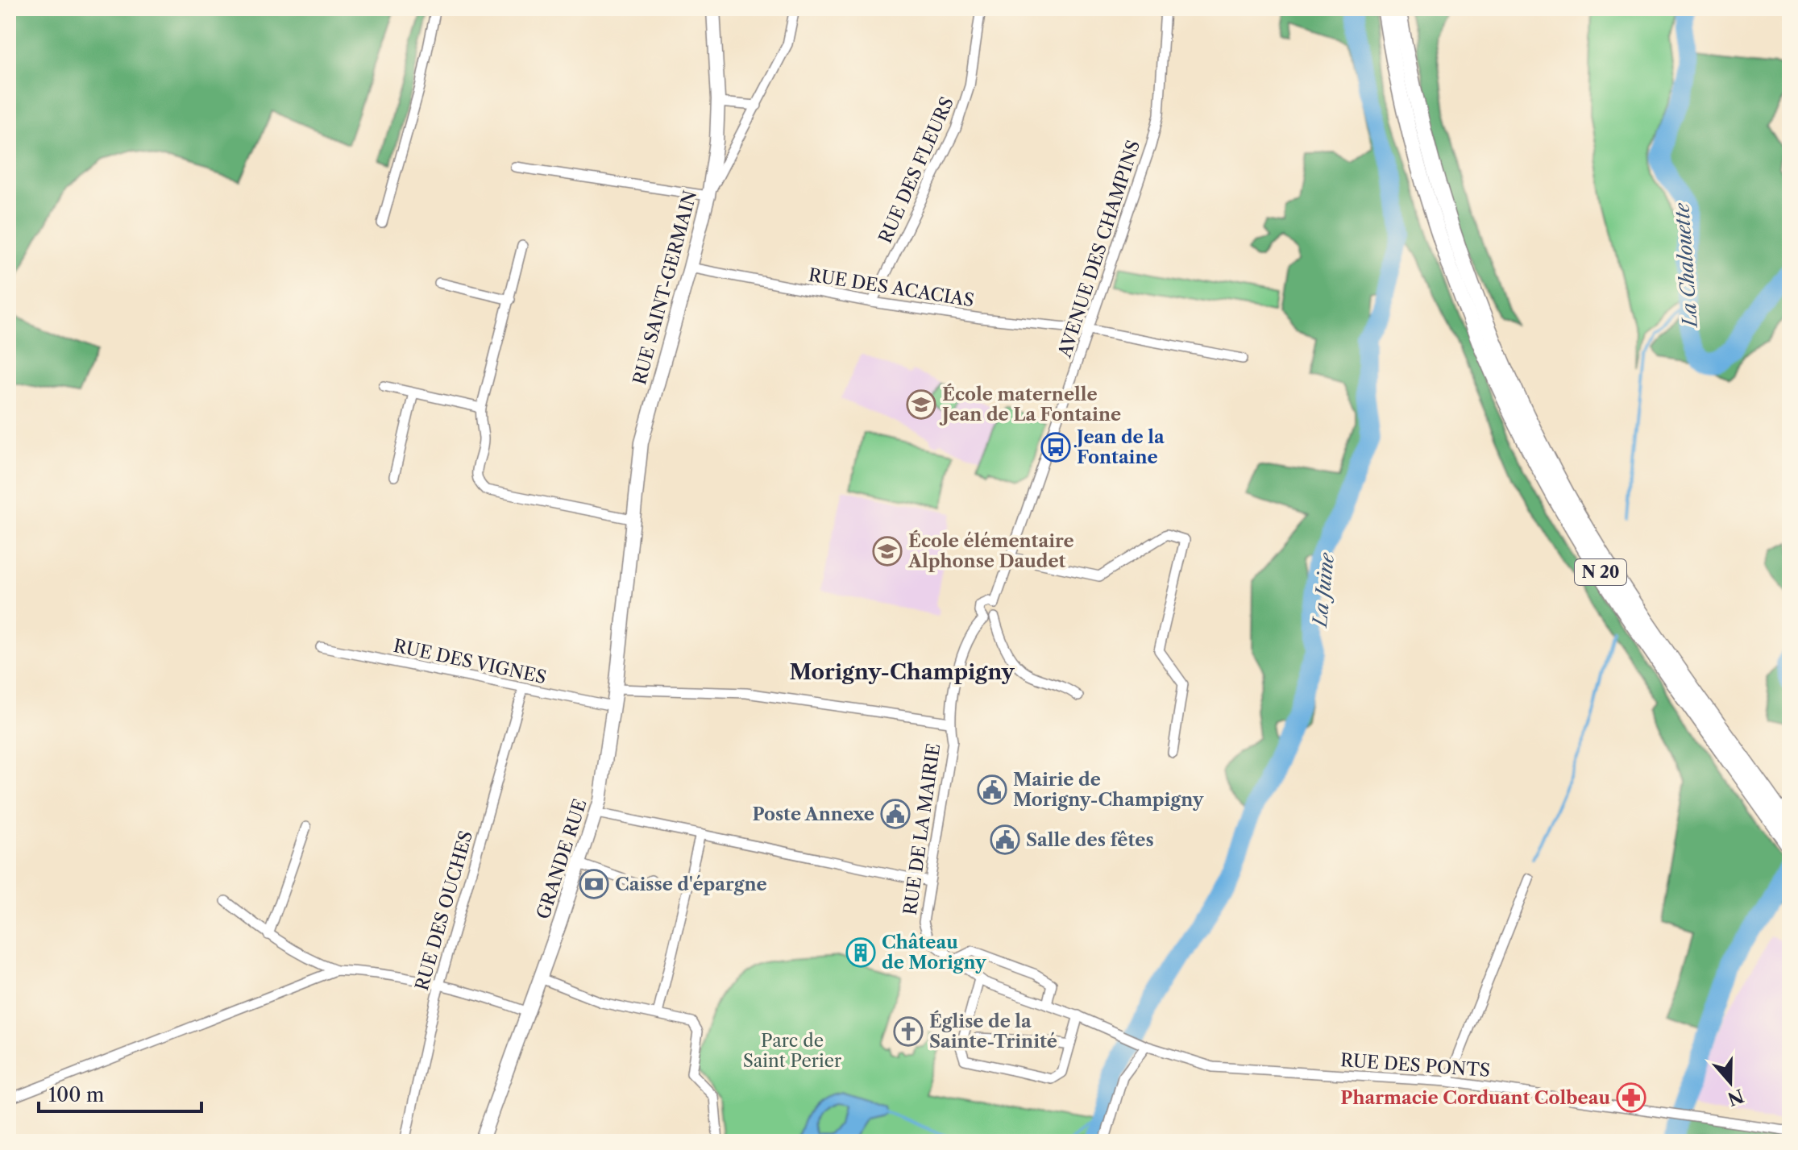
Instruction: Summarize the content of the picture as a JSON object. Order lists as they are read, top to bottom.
{
  "streets": {
    "main road": ["RUE SAINT-GERMAIN", "N 20", "GRANDE RUE"],
    "street": [
      "RUE DES FLEURS",
      "AVENUE DES CHAMPINS",
      "RUE DES ACACIAS",
      "RUE DES VIGNES",
      "RUE DE LA MAIRIE",
      "RUE DES OUCHES",
      "RUE DES PONTS"
    ]
  },
  "crossings": [
    ["RUE DES FLEURS", "RUE DES ACACIAS"],
    ["AVENUE DES CHAMPINS", "RUE DES ACACIAS"],
    ["RUE SAINT-GERMAIN", "RUE DES ACACIAS"],
    ["RUE SAINT-GERMAIN", "GRANDE RUE"],
    ["RUE DES VIGNES", "GRANDE RUE"],
    ["RUE DES VIGNES", "RUE DES OUCHES"],
    ["RUE DE LA MAIRIE", "RUE DES PONTS"]
  ],
  "districts": ["Morigny-Champigny"],
  "water": ["La Chalouette", "La Juine"],
  "parks": ["Parc de Saint Perier"],
  "places": {
    "school or university": ["École maternelle Jean de La Fontaine", "École élémentaire Alphonse Daudet"],
    "bus stop": ["Jean de la Fontaine"],
    "public building": ["Mairie de Morigny-Champigny", "Poste Annexe", "Salle des fêtes"],
    "bank": ["Caisse d'épargne"],
    "building": ["Château de Morigny"],
    "church": ["Église de la Sainte-Trinité"],
    "pharmacy": ["Pharmacie Corduant Colbeau"]
  },
  "scale_bar": "100 m",
  "north": "bottom"
}
